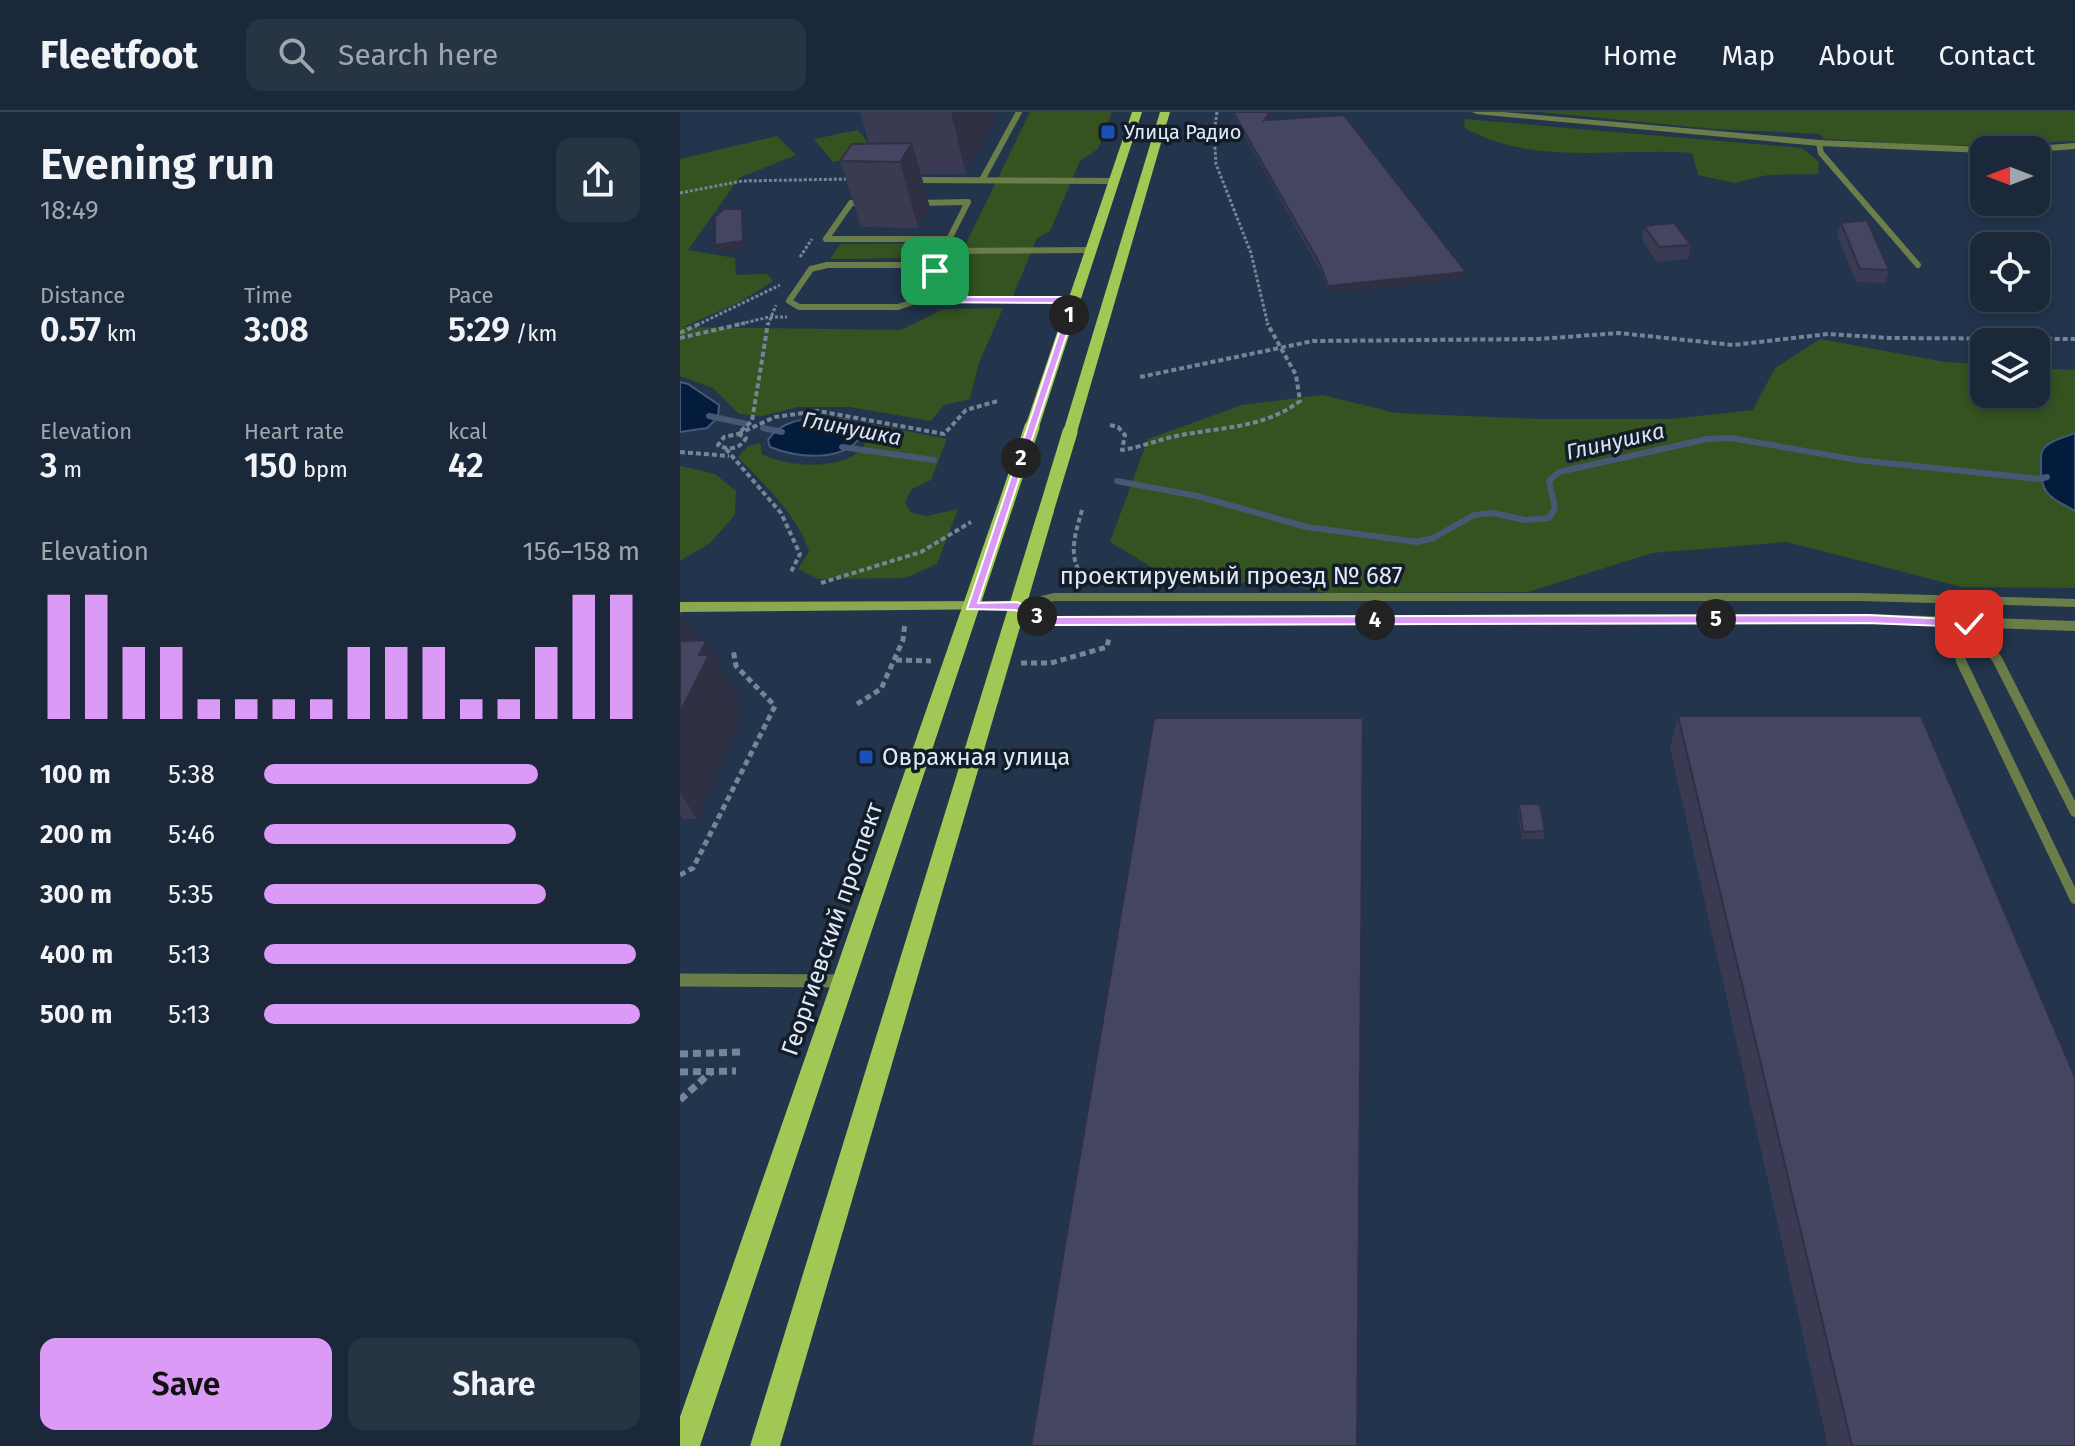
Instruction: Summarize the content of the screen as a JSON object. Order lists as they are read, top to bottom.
{
  "streets": {
    "main road": ["Георгиевский проспект"],
    "street": ["проектируемый проезд № 687"]
  },
  "water": ["Глинушка"],
  "places": {
    "transit": ["Улица Радио", "Овражная улица"]
  },
  "north": "left",
  "page": {
    "header": "Fleetfoot",
    "search": "Search here",
    "nav": [
      "Home",
      "Map",
      "About",
      "Contact"
    ],
    "heading": ["Evening run", "18:49"],
    "stats": [
      ["Distance", "0.57 km"],
      ["Time", "3:08"],
      ["Pace", "5:29 /km"],
      ["Elevation", "3 m"],
      ["Heart rate", "150 bpm"],
      ["kcal", "42"]
    ],
    "pins": [
      "1",
      "2",
      "3",
      "5",
      "4"
    ],
    "chart": ["Elevation", "156–158 m"],
    "list": [
      {
        "name": "100 m",
        "note": "5:38"
      },
      {
        "name": "200 m",
        "note": "5:46"
      },
      {
        "name": "300 m",
        "note": "5:35"
      },
      {
        "name": "400 m",
        "note": "5:13"
      },
      {
        "name": "500 m",
        "note": "5:13"
      }
    ],
    "buttons": ["Save", "Share"]
  }
}
